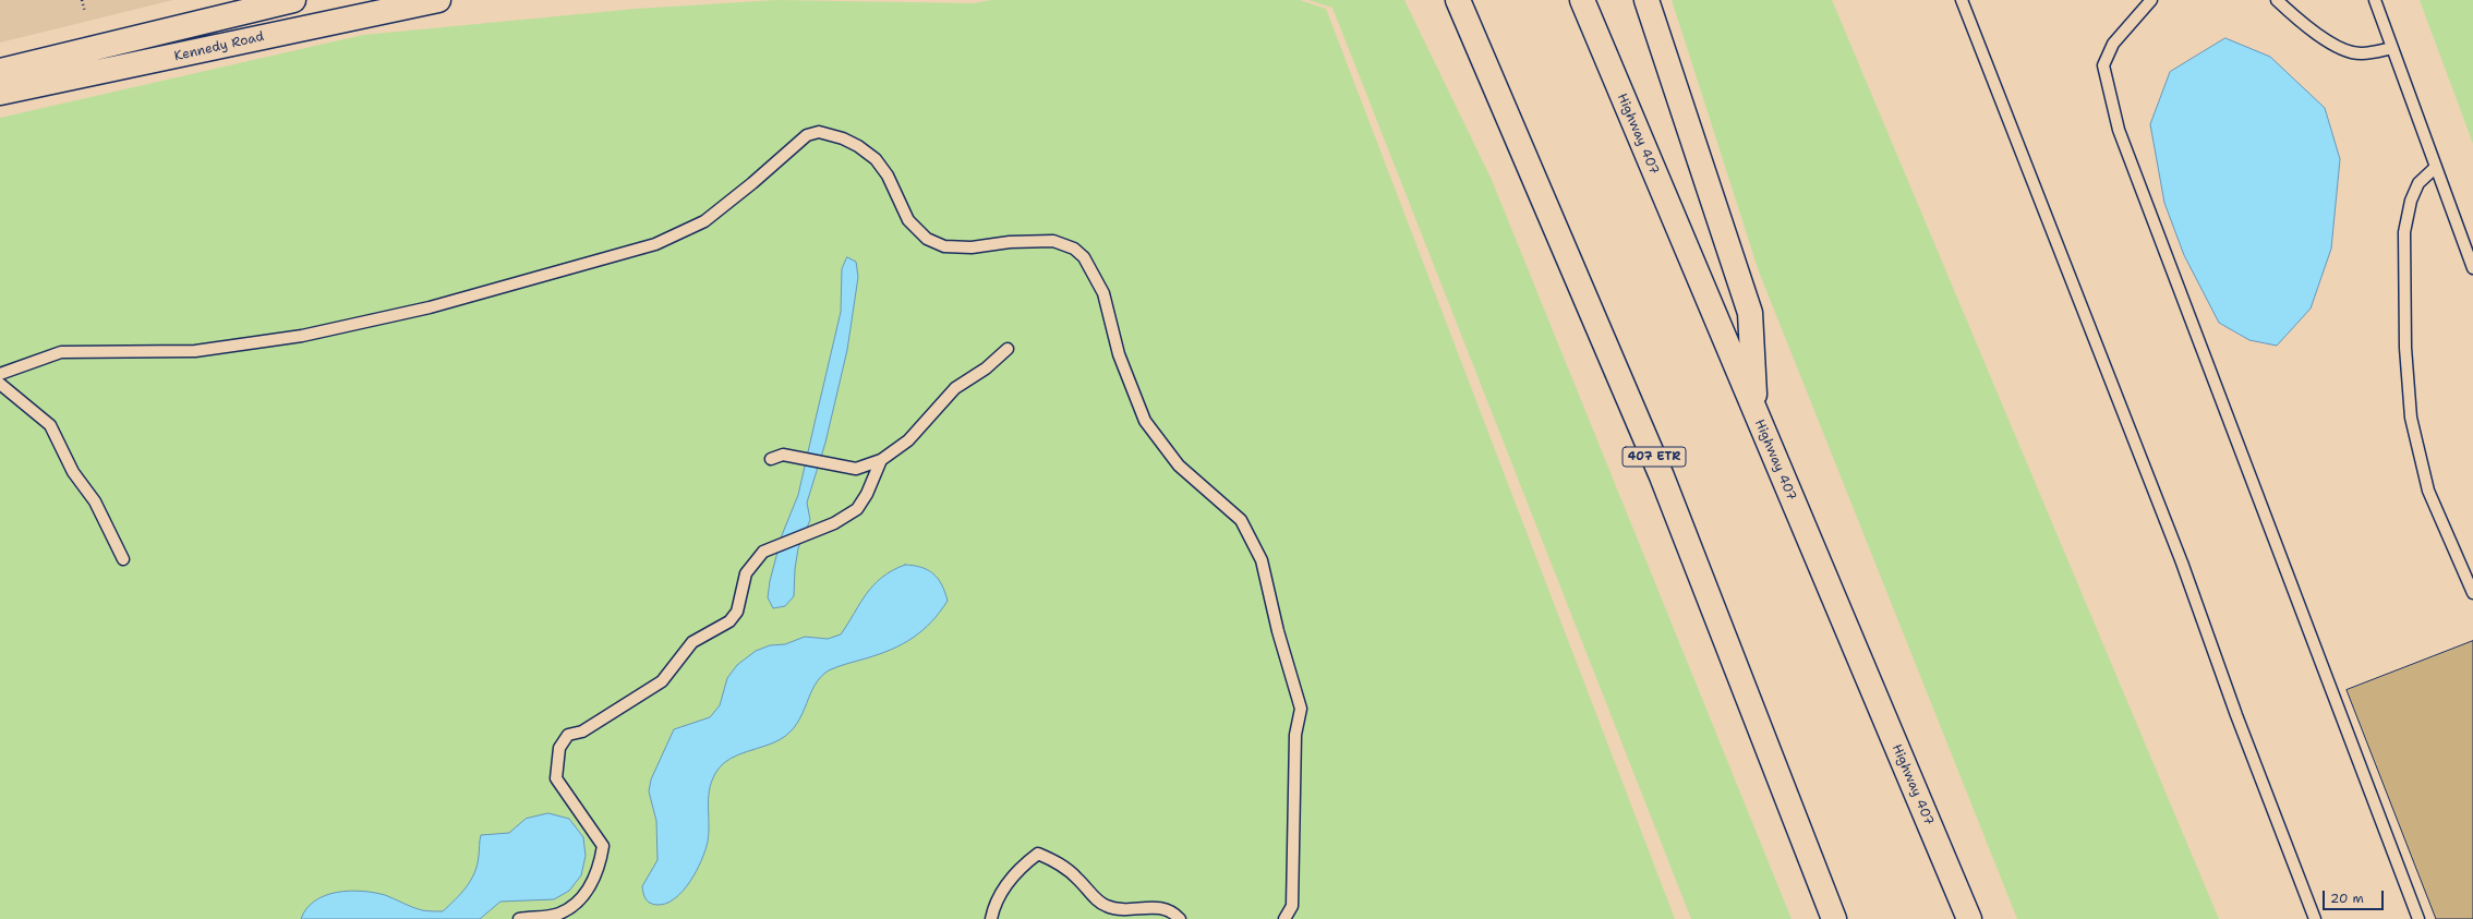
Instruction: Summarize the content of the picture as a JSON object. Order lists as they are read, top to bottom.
{
  "streets": {
    "main road": ["Kennedy Road", "Highway 407", "407 ETR"]
  },
  "scale_bar": "20 m"
}
